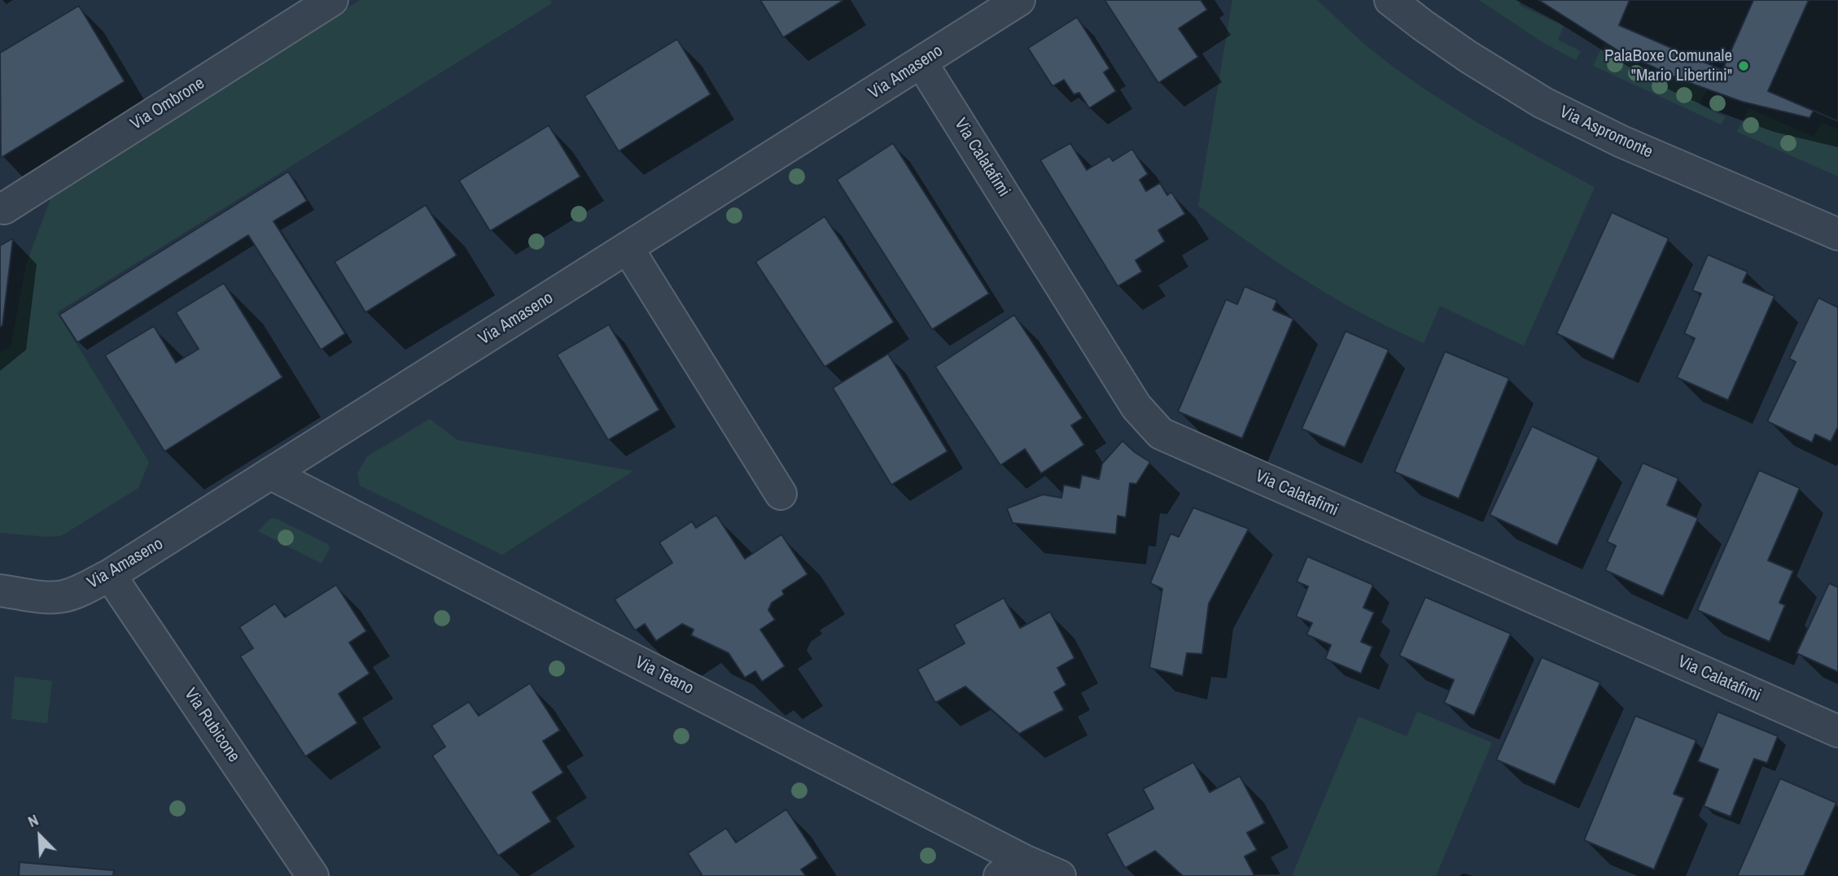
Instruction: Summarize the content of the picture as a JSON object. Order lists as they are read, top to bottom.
{
  "streets": {
    "street": [
      "Via Amaseno",
      "Via Ombrone",
      "Via Aspromonte",
      "Via Calatafimi",
      "Via Teano",
      "Via Rubicone"
    ]
  },
  "crossings": [
    ["Via Amaseno", "Via Calatafimi"],
    ["Via Amaseno", "Via Teano"],
    ["Via Amaseno", "Via Rubicone"]
  ],
  "places": ["PalaBoxe Comunale \"Mario Libertini\""],
  "north": "top left"
}
